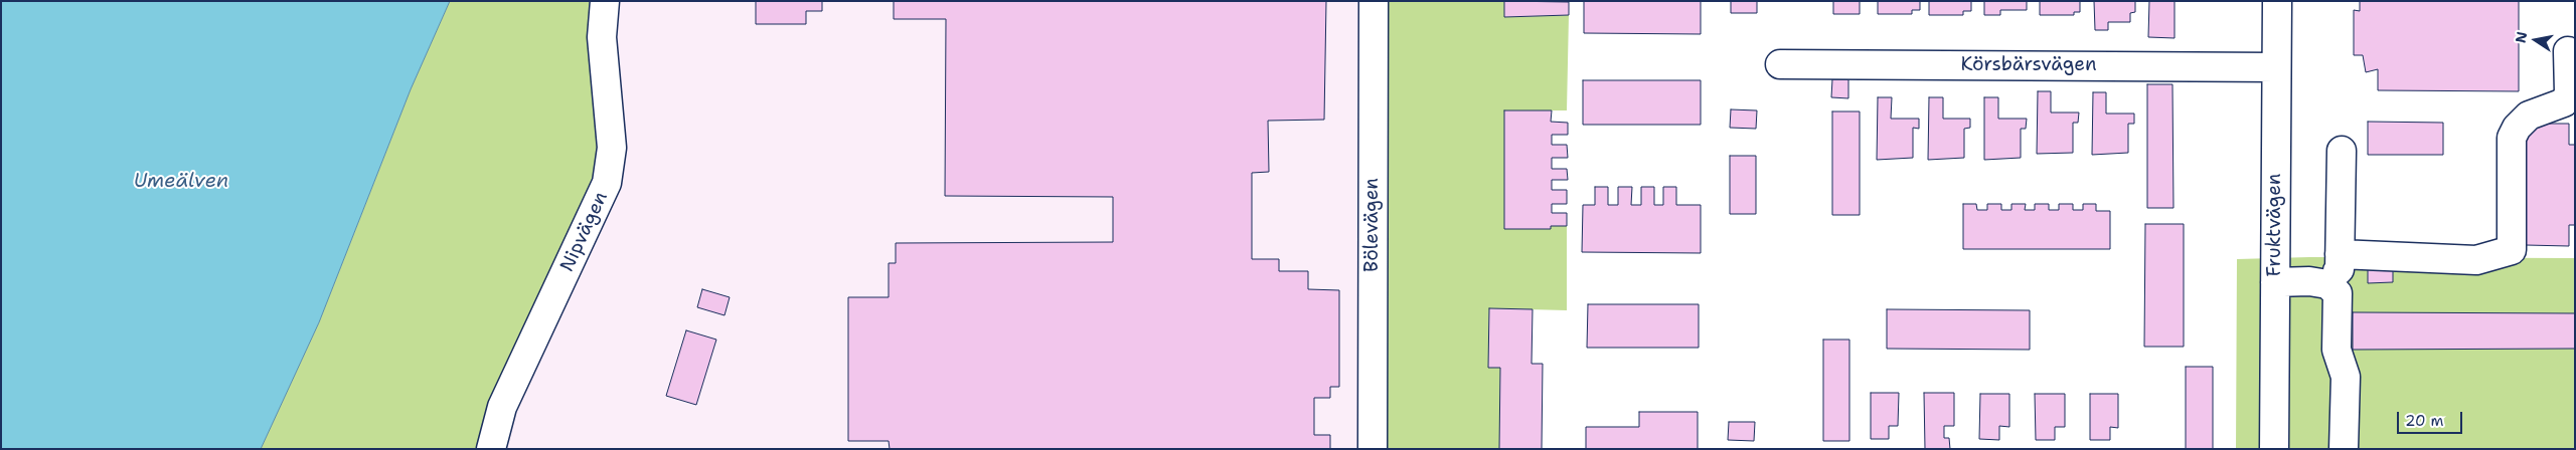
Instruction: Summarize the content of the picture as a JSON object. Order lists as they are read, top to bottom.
{
  "streets": {
    "street": [
      "Körsbärsvägen",
      "Bölevägen",
      "Fruktvägen",
      "Nipvägen"
    ]
  },
  "crossings": [
    ["Körsbärsvägen", "Fruktvägen"]
  ],
  "water": ["Umeälven"],
  "scale_bar": "20 m",
  "north": "left"
}
